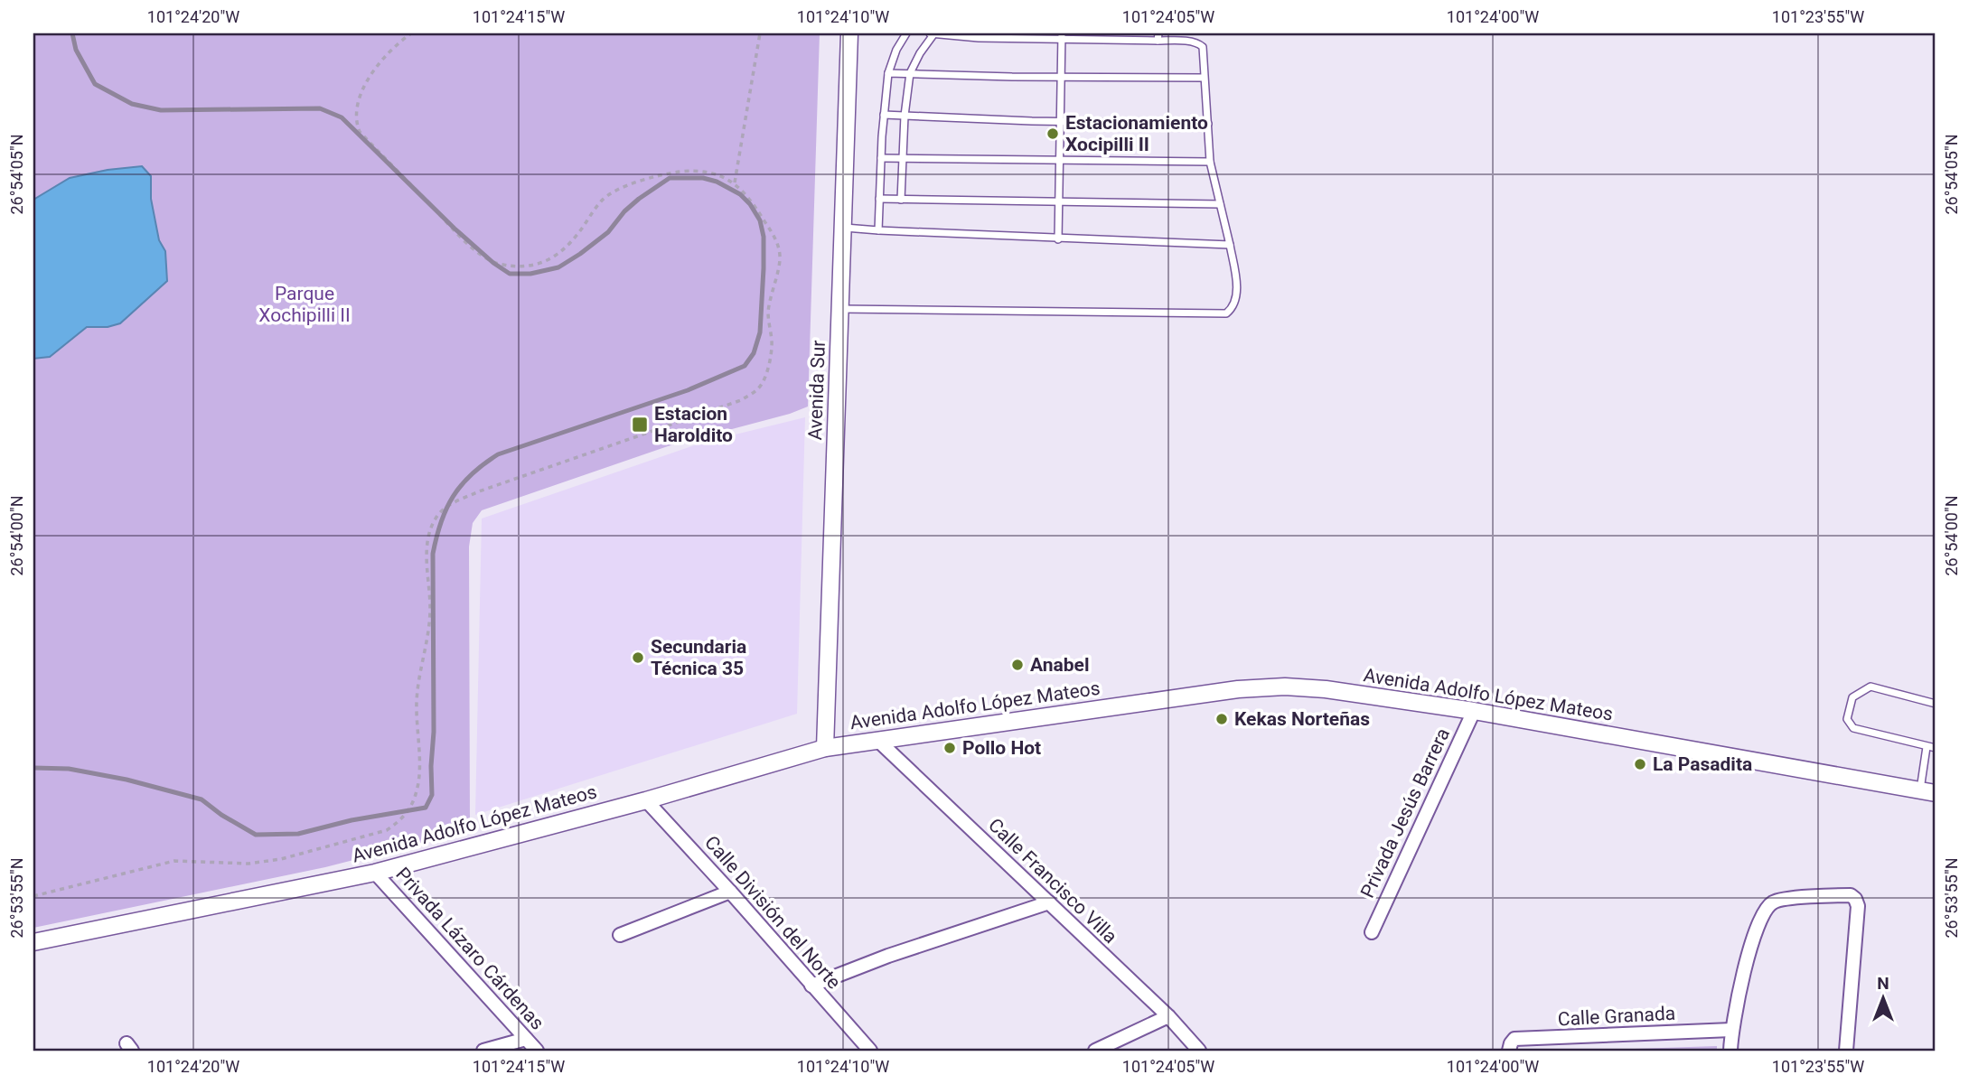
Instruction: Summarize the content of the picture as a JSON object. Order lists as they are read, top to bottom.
{
  "streets": {
    "street": [
      "Avenida Sur",
      "Avenida Adolfo López Mateos",
      "Privada Jesús Barrera",
      "Calle Francisco Villa",
      "Calle División del Norte",
      "Privada Lázaro Cárdenas",
      "Calle Granada"
    ]
  },
  "crossings": [
    ["Avenida Sur", "Avenida Adolfo López Mateos"],
    ["Avenida Adolfo López Mateos", "Privada Jesús Barrera"],
    ["Avenida Adolfo López Mateos", "Calle Francisco Villa"],
    ["Avenida Adolfo López Mateos", "Calle División del Norte"],
    ["Avenida Adolfo López Mateos", "Privada Lázaro Cárdenas"]
  ],
  "parks": ["Parque Xochipilli II"],
  "places": {
    "other": [
      "Estacionamiento Xocipilli II",
      "Secundaria Técnica 35",
      "Anabel",
      "Kekas Norteñas",
      "Pollo Hot",
      "La Pasadita"
    ],
    "transit": ["Estacion Haroldito"]
  },
  "north": "top",
  "coordinates": [
    "101°24'20\"W",
    "101°24'15\"W",
    "101°24'10\"W",
    "101°24'05\"W",
    "101°24'00\"W",
    "101°23'55\"W",
    "26°54'05\"N",
    "26°54'00\"N",
    "26°53'55\"N"
  ]
}
